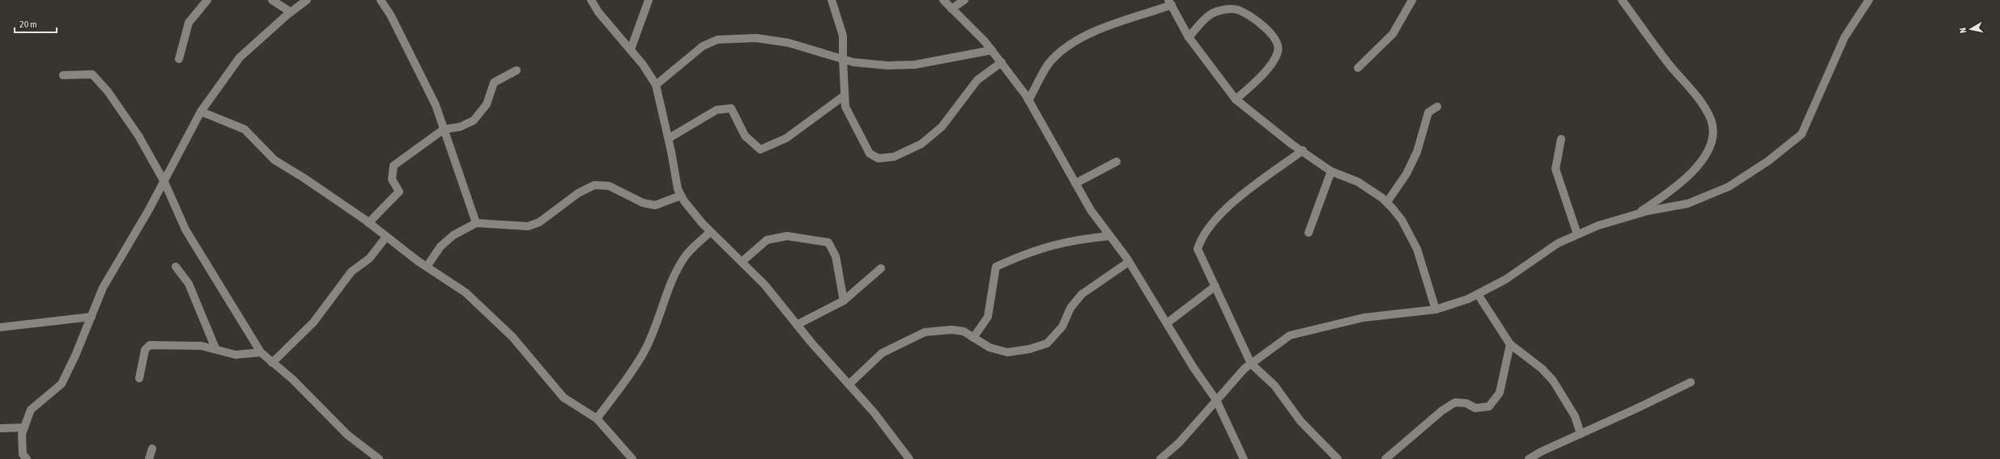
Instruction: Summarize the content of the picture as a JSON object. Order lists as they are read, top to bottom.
{
  "scale_bar": "20 m",
  "north": "left"
}
